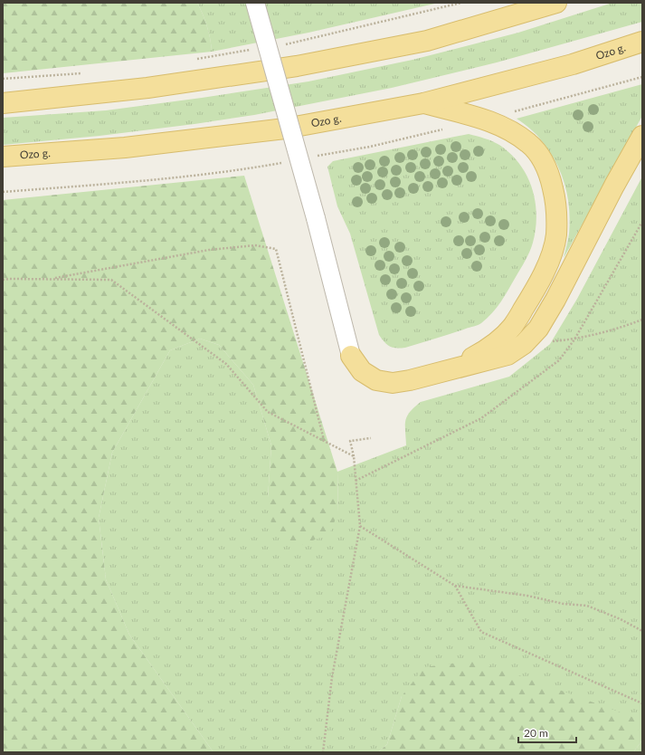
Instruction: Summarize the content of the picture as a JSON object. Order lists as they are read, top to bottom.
{
  "streets": {
    "main road": ["Ozo g."]
  },
  "scale_bar": "20 m"
}
